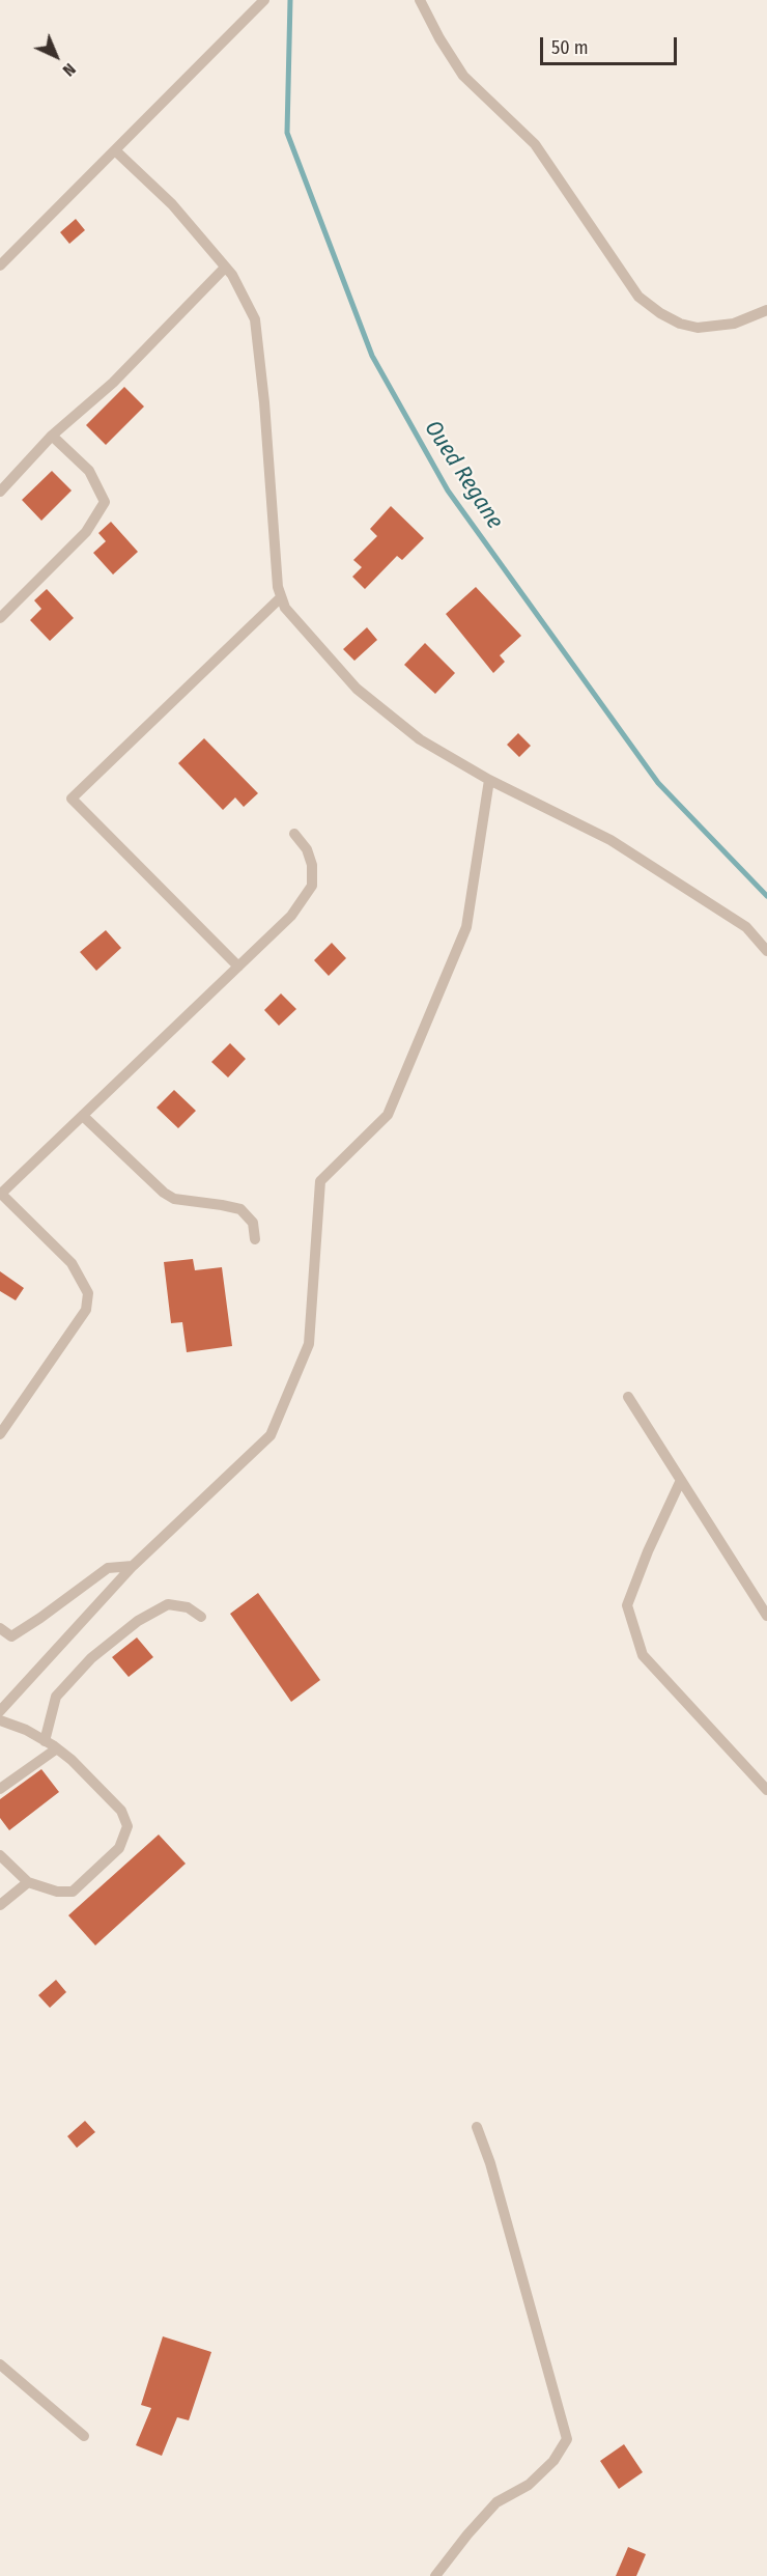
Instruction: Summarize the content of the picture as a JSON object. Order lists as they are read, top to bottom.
{
  "water": ["Oued Regane"],
  "scale_bar": "50 m",
  "north": "bottom right"
}
